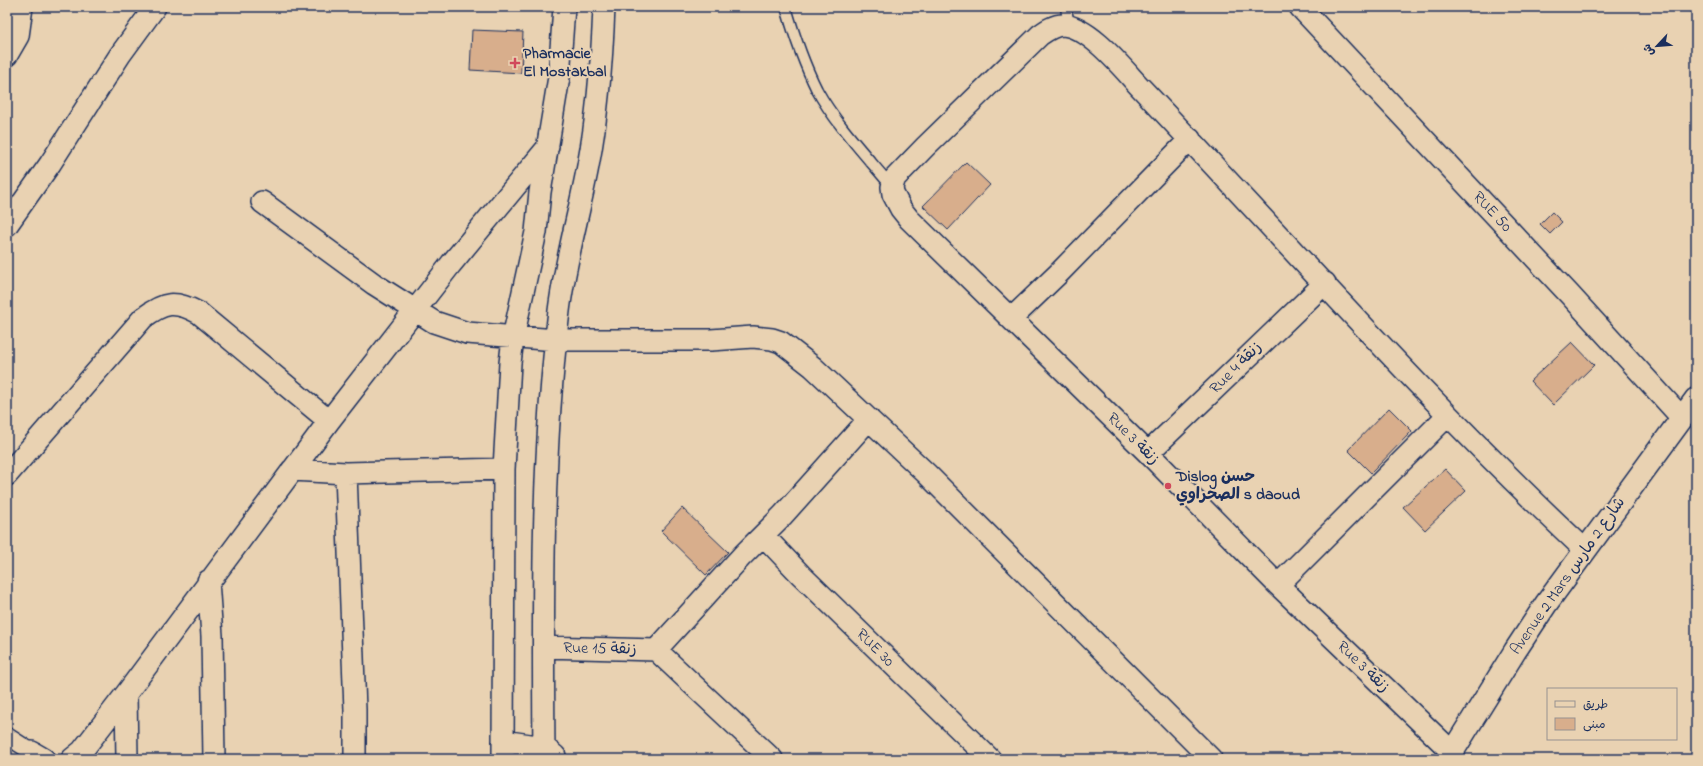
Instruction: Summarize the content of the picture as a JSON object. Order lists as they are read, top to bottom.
{
  "streets": {
    "street": [
      "RUE 50",
      "Rue 4 زنقة",
      "Rue 3 زنقة",
      "Avenue 2 Mars شارع 2 مارس",
      "RUE 30",
      "Rue 15 زنقة"
    ]
  },
  "crossings": [
    ["RUE 50", "Avenue 2 Mars شارع 2 مارس"],
    ["Rue 4 زنقة", "Rue 3 زنقة"],
    ["Rue 3 زنقة", "Avenue 2 Mars شارع 2 مارس"]
  ],
  "places": {
    "health": ["Pharmacie El Mostakbal"],
    "other": ["Dislog حسن الصحراوي s daoud"]
  },
  "legend": ["طريق", "مبنى"],
  "north": "bottom left"
}
